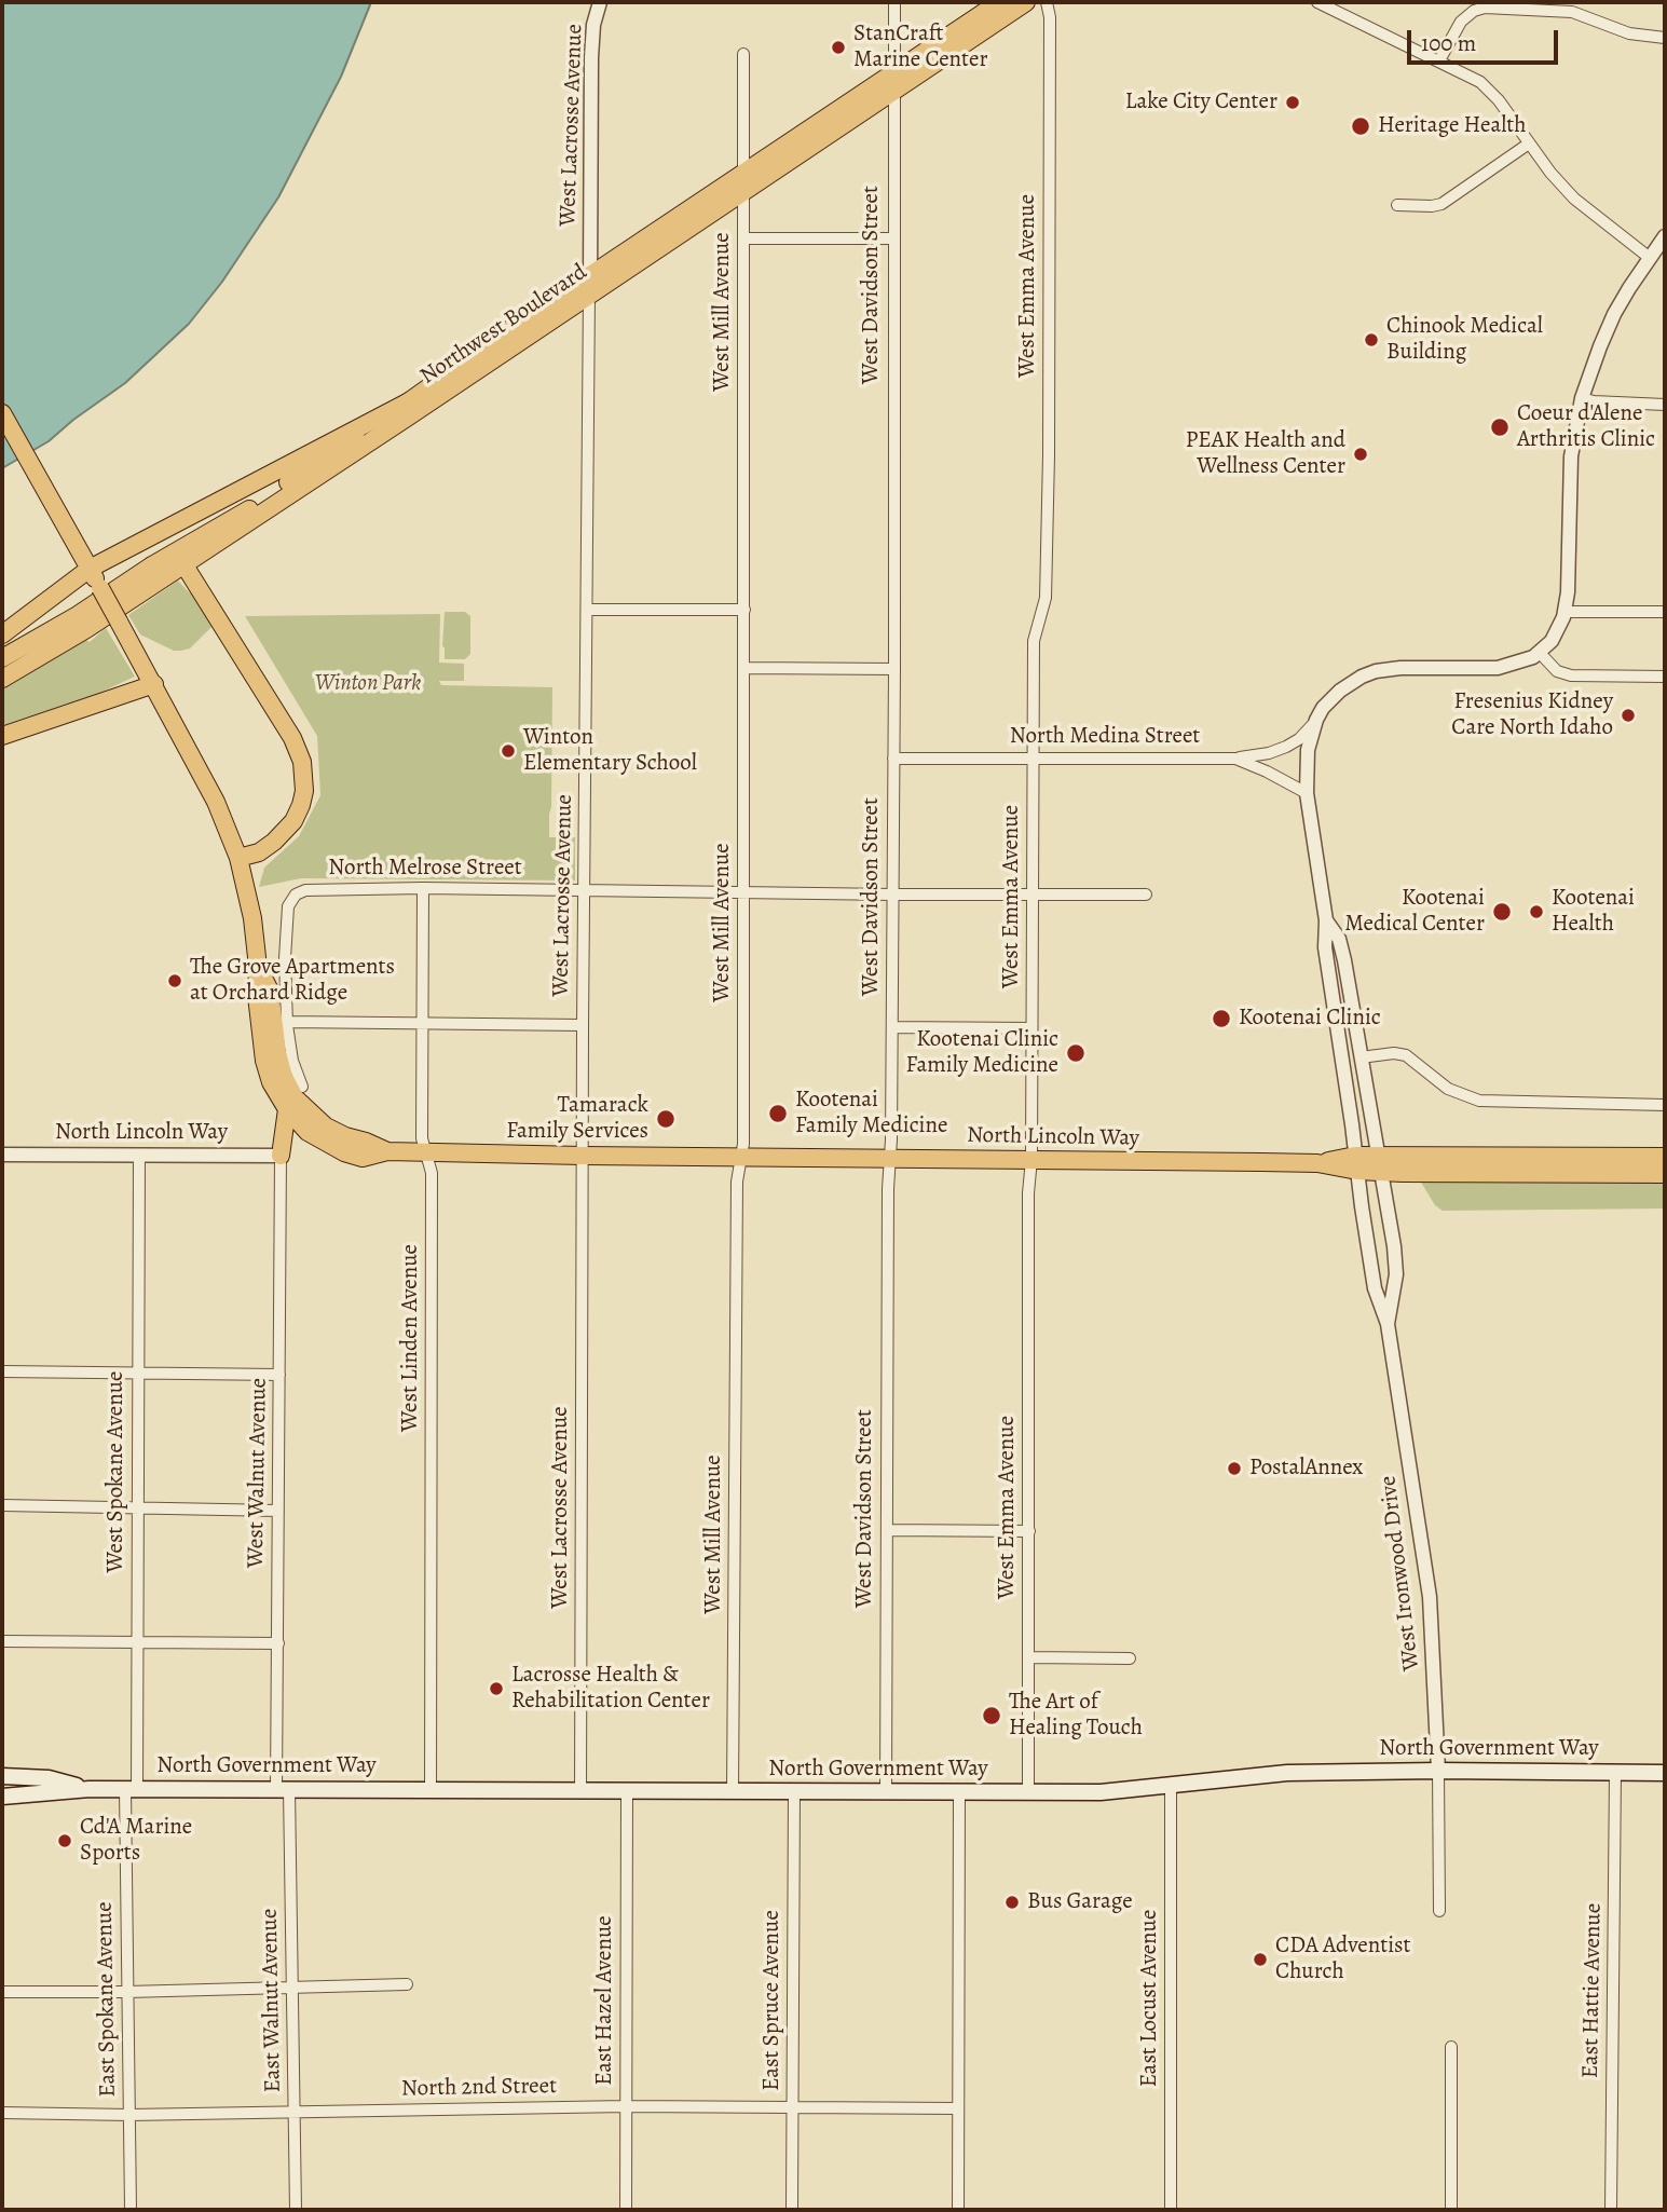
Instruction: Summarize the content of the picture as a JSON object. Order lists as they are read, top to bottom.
{
  "streets": {
    "main road": ["Northwest Boulevard", "North Lincoln Way", "North Government Way"],
    "street": [
      "West Lacrosse Avenue",
      "West Davidson Street",
      "West Emma Avenue",
      "West Mill Avenue",
      "North Medina Street",
      "North Melrose Street",
      "West Linden Avenue",
      "West Spokane Avenue",
      "West Walnut Avenue",
      "West Ironwood Drive",
      "East Hattie Avenue",
      "East Locust Avenue",
      "East Spokane Avenue",
      "East Walnut Avenue",
      "East Hazel Avenue",
      "East Spruce Avenue",
      "North 2nd Street"
    ]
  },
  "crossings": [
    ["West Lacrosse Avenue", "Northwest Boulevard"],
    ["West Lacrosse Avenue", "North Melrose Street"],
    ["West Lacrosse Avenue", "North Lincoln Way"],
    ["West Lacrosse Avenue", "North Government Way"],
    ["West Davidson Street", "Northwest Boulevard"],
    ["West Davidson Street", "North Medina Street"],
    ["West Davidson Street", "North Melrose Street"],
    ["West Davidson Street", "North Lincoln Way"],
    ["West Davidson Street", "North Government Way"],
    ["West Emma Avenue", "North Medina Street"],
    ["West Emma Avenue", "North Melrose Street"],
    ["West Emma Avenue", "North Lincoln Way"],
    ["West Emma Avenue", "North Government Way"],
    ["West Mill Avenue", "Northwest Boulevard"],
    ["West Mill Avenue", "North Melrose Street"],
    ["West Mill Avenue", "North Lincoln Way"],
    ["West Mill Avenue", "North Government Way"],
    ["North Medina Street", "West Ironwood Drive"],
    ["North Melrose Street", "West Linden Avenue"],
    ["North Lincoln Way", "West Linden Avenue"],
    ["North Lincoln Way", "West Spokane Avenue"],
    ["North Lincoln Way", "West Walnut Avenue"],
    ["North Lincoln Way", "West Ironwood Drive"],
    ["West Linden Avenue", "North Government Way"],
    ["West Spokane Avenue", "North Government Way"],
    ["West Spokane Avenue", "East Spokane Avenue"],
    ["West Walnut Avenue", "North Government Way"],
    ["West Walnut Avenue", "East Walnut Avenue"],
    ["West Ironwood Drive", "North Government Way"],
    ["North Government Way", "East Hattie Avenue"],
    ["North Government Way", "East Locust Avenue"],
    ["North Government Way", "East Spokane Avenue"],
    ["North Government Way", "East Walnut Avenue"],
    ["North Government Way", "East Hazel Avenue"],
    ["North Government Way", "East Spruce Avenue"],
    ["East Spokane Avenue", "North 2nd Street"],
    ["East Walnut Avenue", "North 2nd Street"],
    ["East Hazel Avenue", "North 2nd Street"],
    ["East Spruce Avenue", "North 2nd Street"]
  ],
  "parks": ["Winton Park"],
  "places": [
    "StanCraft Marine Center",
    "Lake City Center",
    "Heritage Health",
    "Chinook Medical Building",
    "Coeur d'Alene Arthritis Clinic",
    "PEAK Health and Wellness Center",
    "Fresenius Kidney Care North Idaho",
    "Winton Elementary School",
    "Kootenai Medical Center",
    "Kootenai Health",
    "The Grove Apartments at Orchard Ridge",
    "Kootenai Clinic",
    "Kootenai Clinic Family Medicine",
    "Kootenai Family Medicine",
    "Tamarack Family Services",
    "PostalAnnex",
    "Lacrosse Health & Rehabilitation Center",
    "The Art of Healing Touch",
    "Cd'A Marine Sports",
    "Bus Garage",
    "CDA Adventist Church"
  ],
  "scale_bar": "100 m"
}
